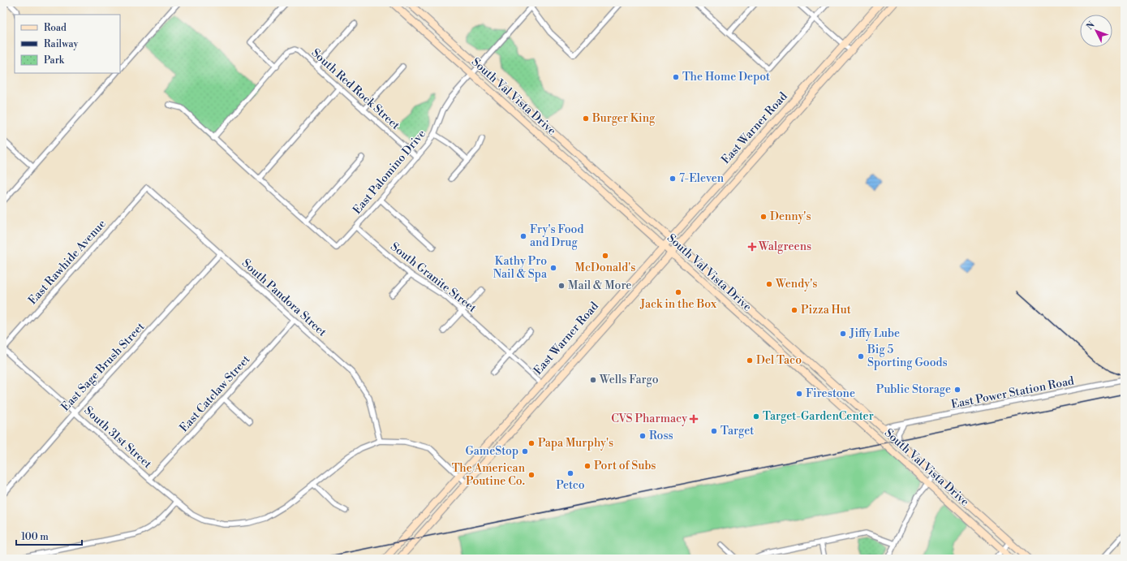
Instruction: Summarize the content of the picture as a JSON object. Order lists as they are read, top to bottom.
{
  "streets": {
    "main road": ["South Val Vista Drive", "East Warner Road"],
    "street": [
      "South Red Rock Street",
      "East Palomino Drive",
      "East Rawhide Avenue",
      "South Granite Street",
      "South Pandora Street",
      "East Sage Brush Street",
      "East Power Station Road",
      "East Catclaw Street",
      "South 31st Street"
    ]
  },
  "crossings": [
    ["South Red Rock Street", "East Palomino Drive"],
    ["South Val Vista Drive", "East Warner Road"],
    ["South Val Vista Drive", "East Palomino Drive"],
    ["South Val Vista Drive", "East Power Station Road"],
    ["East Warner Road", "South Granite Street"],
    ["East Warner Road", "South 31st Street"],
    ["East Palomino Drive", "South Granite Street"],
    ["East Rawhide Avenue", "South Pandora Street"],
    ["East Rawhide Avenue", "South 31st Street"],
    ["South Pandora Street", "East Sage Brush Street"],
    ["South Pandora Street", "East Catclaw Street"],
    ["South Pandora Street", "South 31st Street"],
    ["East Sage Brush Street", "South 31st Street"],
    ["East Catclaw Street", "South 31st Street"]
  ],
  "places": {
    "other": [
      "The Home Depot",
      "Burger King",
      "7-Eleven",
      "Denny's",
      "Fry's Food and Drug",
      "McDonald's",
      "Kathy Pro Nail & Spa",
      "Wendy's",
      "Mail & More",
      "Jack in the Box",
      "Pizza Hut",
      "Jiffy Lube",
      "Big 5 Sporting Goods",
      "Del Taco",
      "Wells Fargo",
      "Public Storage",
      "Firestone",
      "Target-GardenCenter",
      "Target",
      "Ross",
      "Papa Murphy's",
      "GameStop",
      "Port of Subs",
      "Petco",
      "The American Poutine Co."
    ],
    "health": ["Walgreens", "CVS Pharmacy"]
  },
  "legend": ["Road", "Railway", "Park"],
  "scale_bar": "100 m",
  "north": "top left"
}
